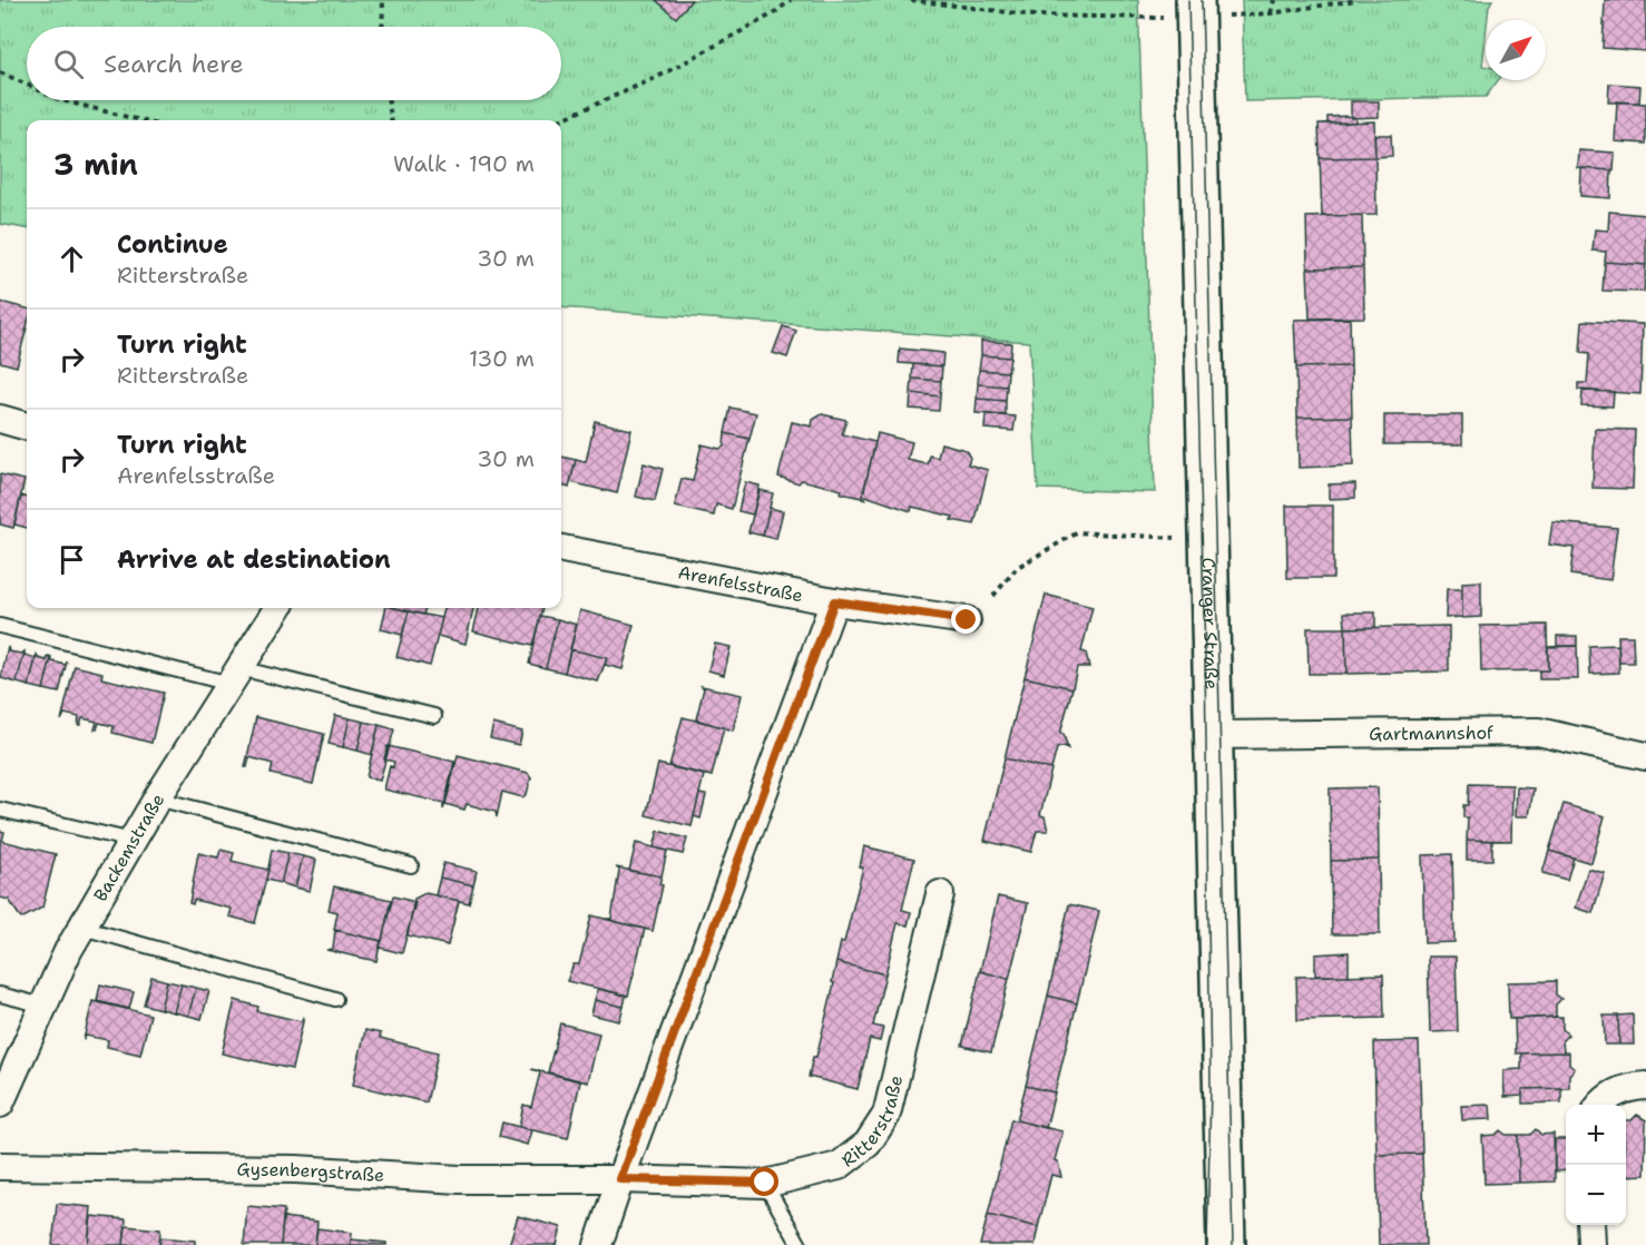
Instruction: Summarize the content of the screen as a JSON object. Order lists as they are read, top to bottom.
{
  "streets": {
    "main road": ["Cranger Straße"],
    "street": [
      "Arenfelsstraße",
      "Gartmannshof",
      "Backemstraße",
      "Ritterstraße",
      "Gysenbergstraße"
    ]
  },
  "crossings": [
    ["Cranger Straße", "Gartmannshof"],
    ["Ritterstraße", "Gysenbergstraße"]
  ],
  "north": "top right",
  "page": {
    "search": "Search here",
    "heading": ["3 min", "Walk · 190 m"],
    "list": [
      ["Continue", "Ritterstraße", "30 m"],
      ["Turn right", "Ritterstraße", "130 m"],
      ["Turn right", "Arenfelsstraße", "30 m"],
      "Arrive at destination"
    ],
    "map_buttons": ["+", "−"]
  }
}
